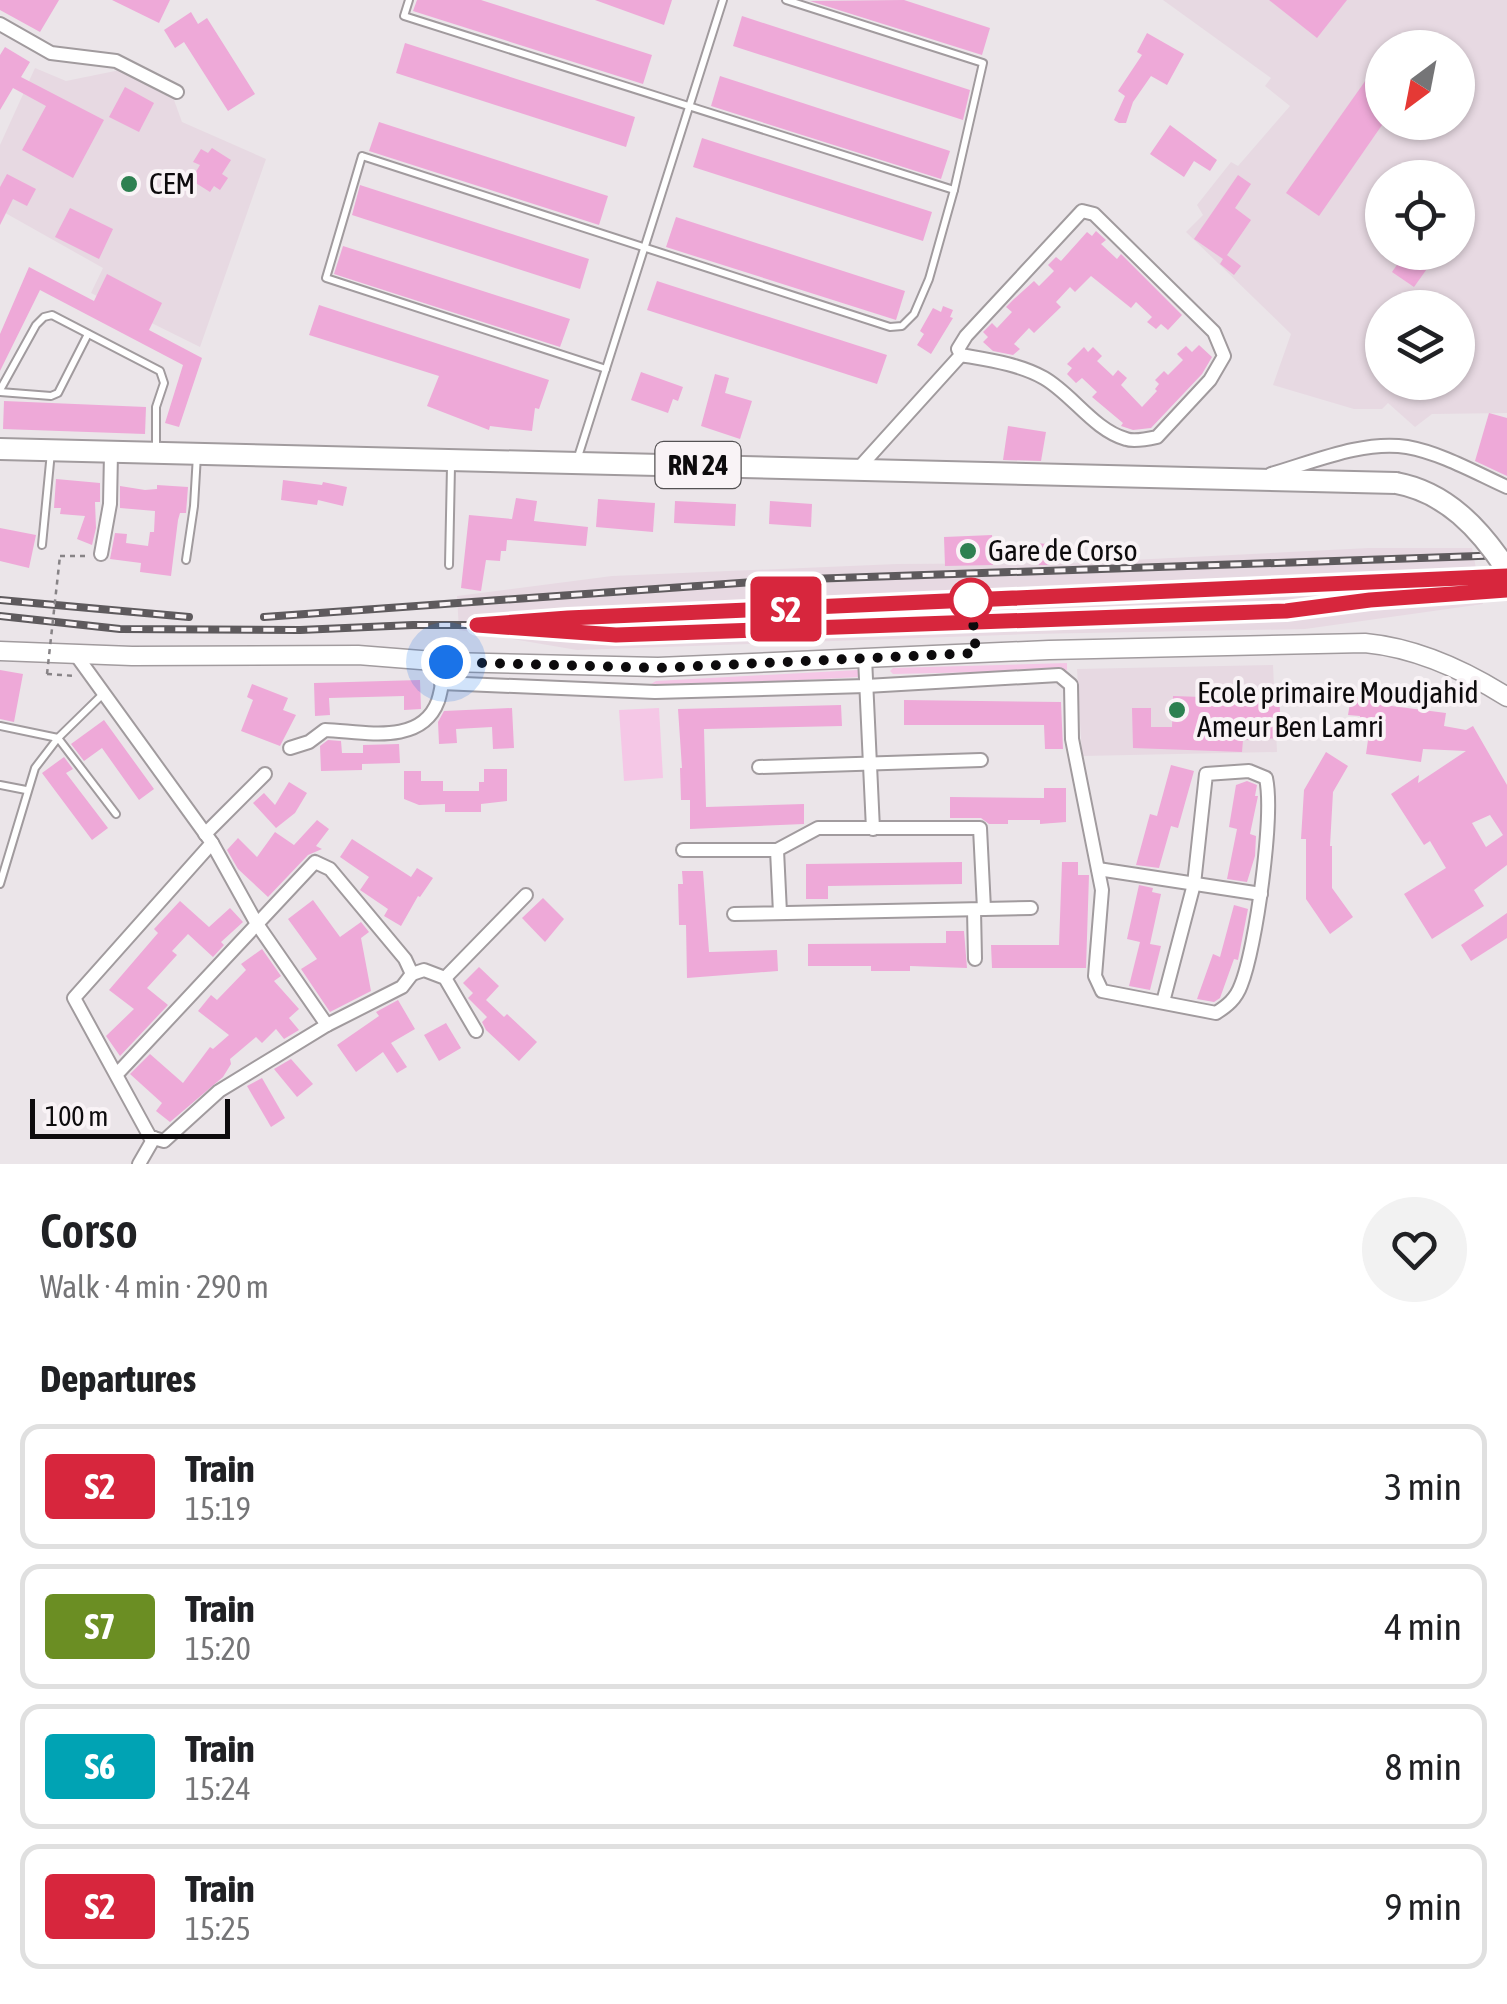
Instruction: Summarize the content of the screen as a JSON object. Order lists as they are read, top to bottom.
{
  "streets": {
    "main road": ["RN 24"]
  },
  "places": ["CEM", "Gare de Corso", "Ecole primaire Moudjahid Ameur Ben Lamri"],
  "scale_bar": "100 m",
  "north": "bottom left",
  "page": {
    "on_map": "S2",
    "scale": "100 m",
    "heading": [
      ["Corso", "Walk · 4 min · 290 m"],
      "Departures"
    ],
    "list": [
      {
        "mark": "S2",
        "name": "Train",
        "note": "15:19",
        "value": "3 min"
      },
      {
        "mark": "S7",
        "name": "Train",
        "note": "15:20",
        "value": "4 min"
      },
      {
        "mark": "S6",
        "name": "Train",
        "note": "15:24",
        "value": "8 min"
      },
      {
        "mark": "S2",
        "name": "Train",
        "note": "15:25",
        "value": "9 min"
      }
    ]
  }
}
